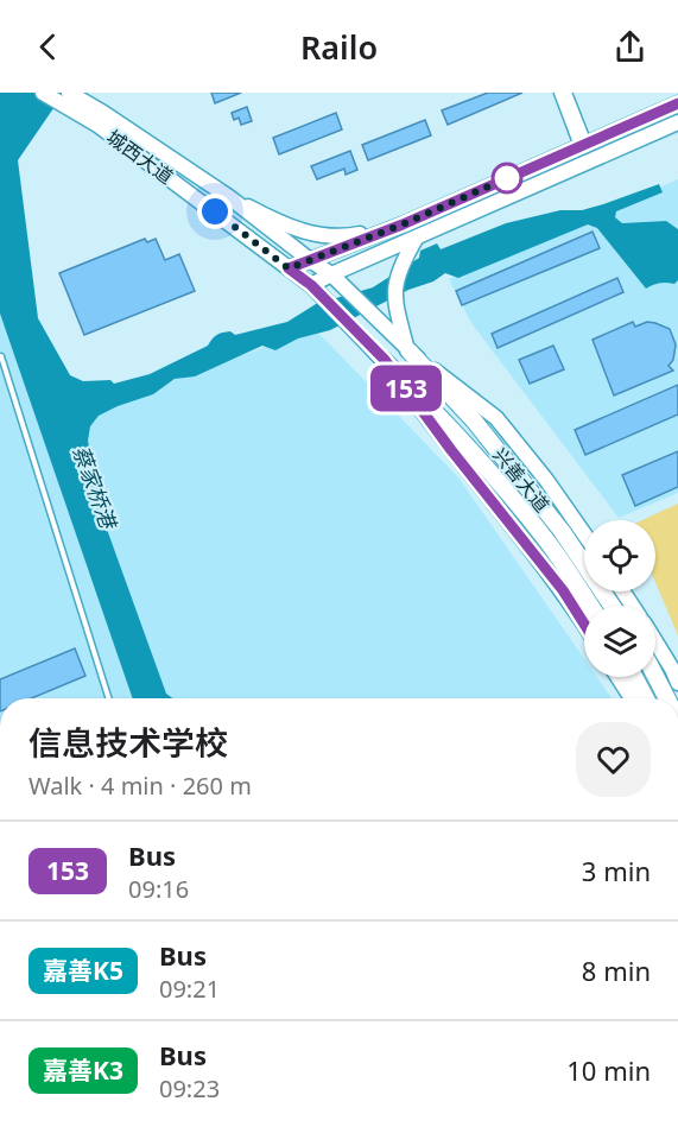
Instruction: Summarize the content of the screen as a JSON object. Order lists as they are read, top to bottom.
{
  "streets": {
    "highway": ["兴善大道"],
    "main road": ["城西大道"]
  },
  "crossings": [
    ["城西大道", "兴善大道"]
  ],
  "water": ["蔡家桥港"],
  "lines": ["bus line 153"],
  "page": {
    "header": "Railo",
    "on_map": "153",
    "heading": ["信息技术学校", "Walk · 4 min · 260 m"],
    "list": [
      {
        "mark": "153",
        "name": "Bus",
        "note": "09:16",
        "value": "3 min"
      },
      {
        "mark": "嘉善K5",
        "name": "Bus",
        "note": "09:21",
        "value": "8 min"
      },
      {
        "mark": "嘉善K3",
        "name": "Bus",
        "note": "09:23",
        "value": "10 min"
      }
    ]
  }
}
